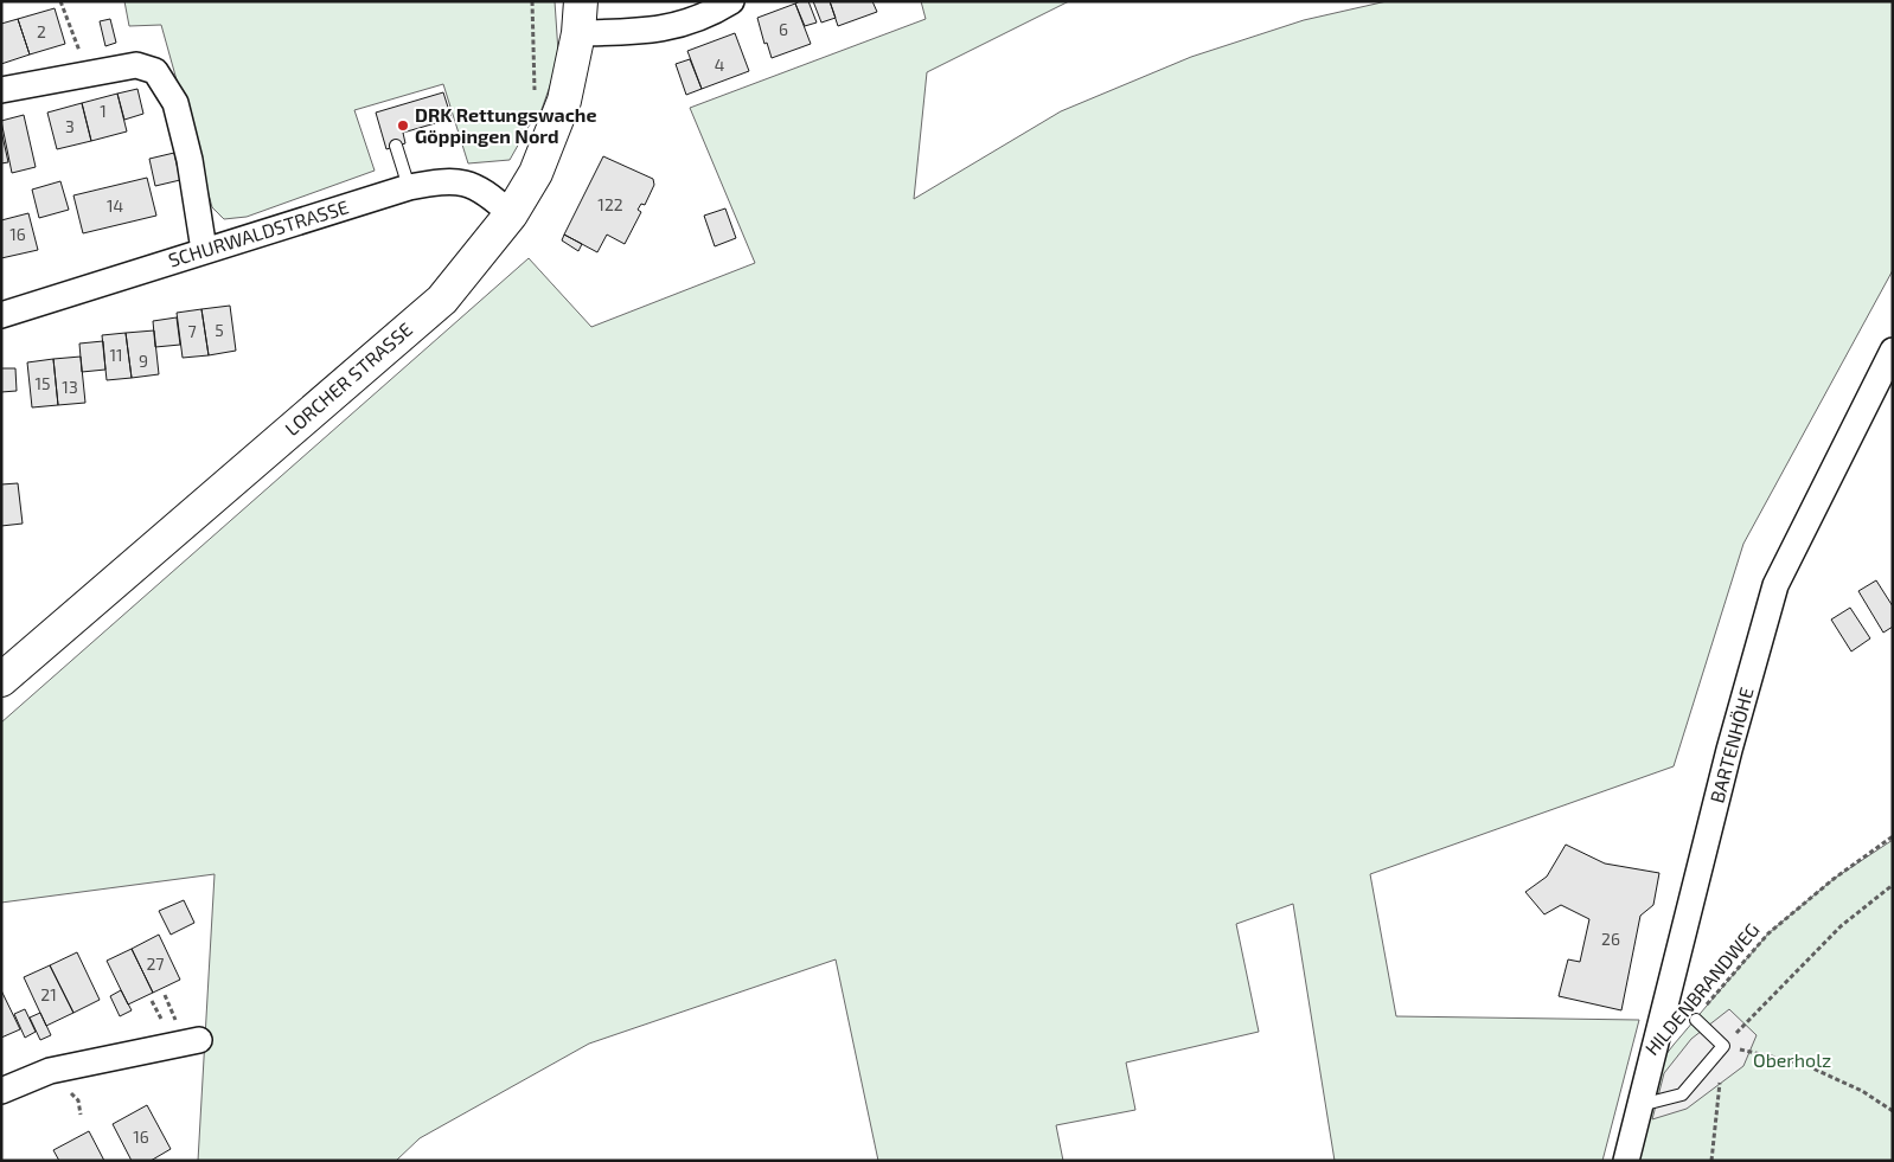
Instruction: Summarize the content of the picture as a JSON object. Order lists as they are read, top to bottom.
{
  "streets": {
    "main road": ["LORCHER STRASSE"],
    "street": ["SCHURWALDSTRASSE", "BARTENHÖHE"],
    "path": ["HILDENBRANDWEG"]
  },
  "crossings": [
    ["SCHURWALDSTRASSE", "LORCHER STRASSE"]
  ],
  "parks": ["Oberholz"],
  "places": ["DRK Rettungswache Göppingen Nord"],
  "house_numbers": [
    "6",
    "2",
    "4",
    "1",
    "3",
    "122",
    "14",
    "16",
    "5",
    "7",
    "11",
    "9",
    "15",
    "13",
    "26",
    "27",
    "21",
    "16"
  ]
}
